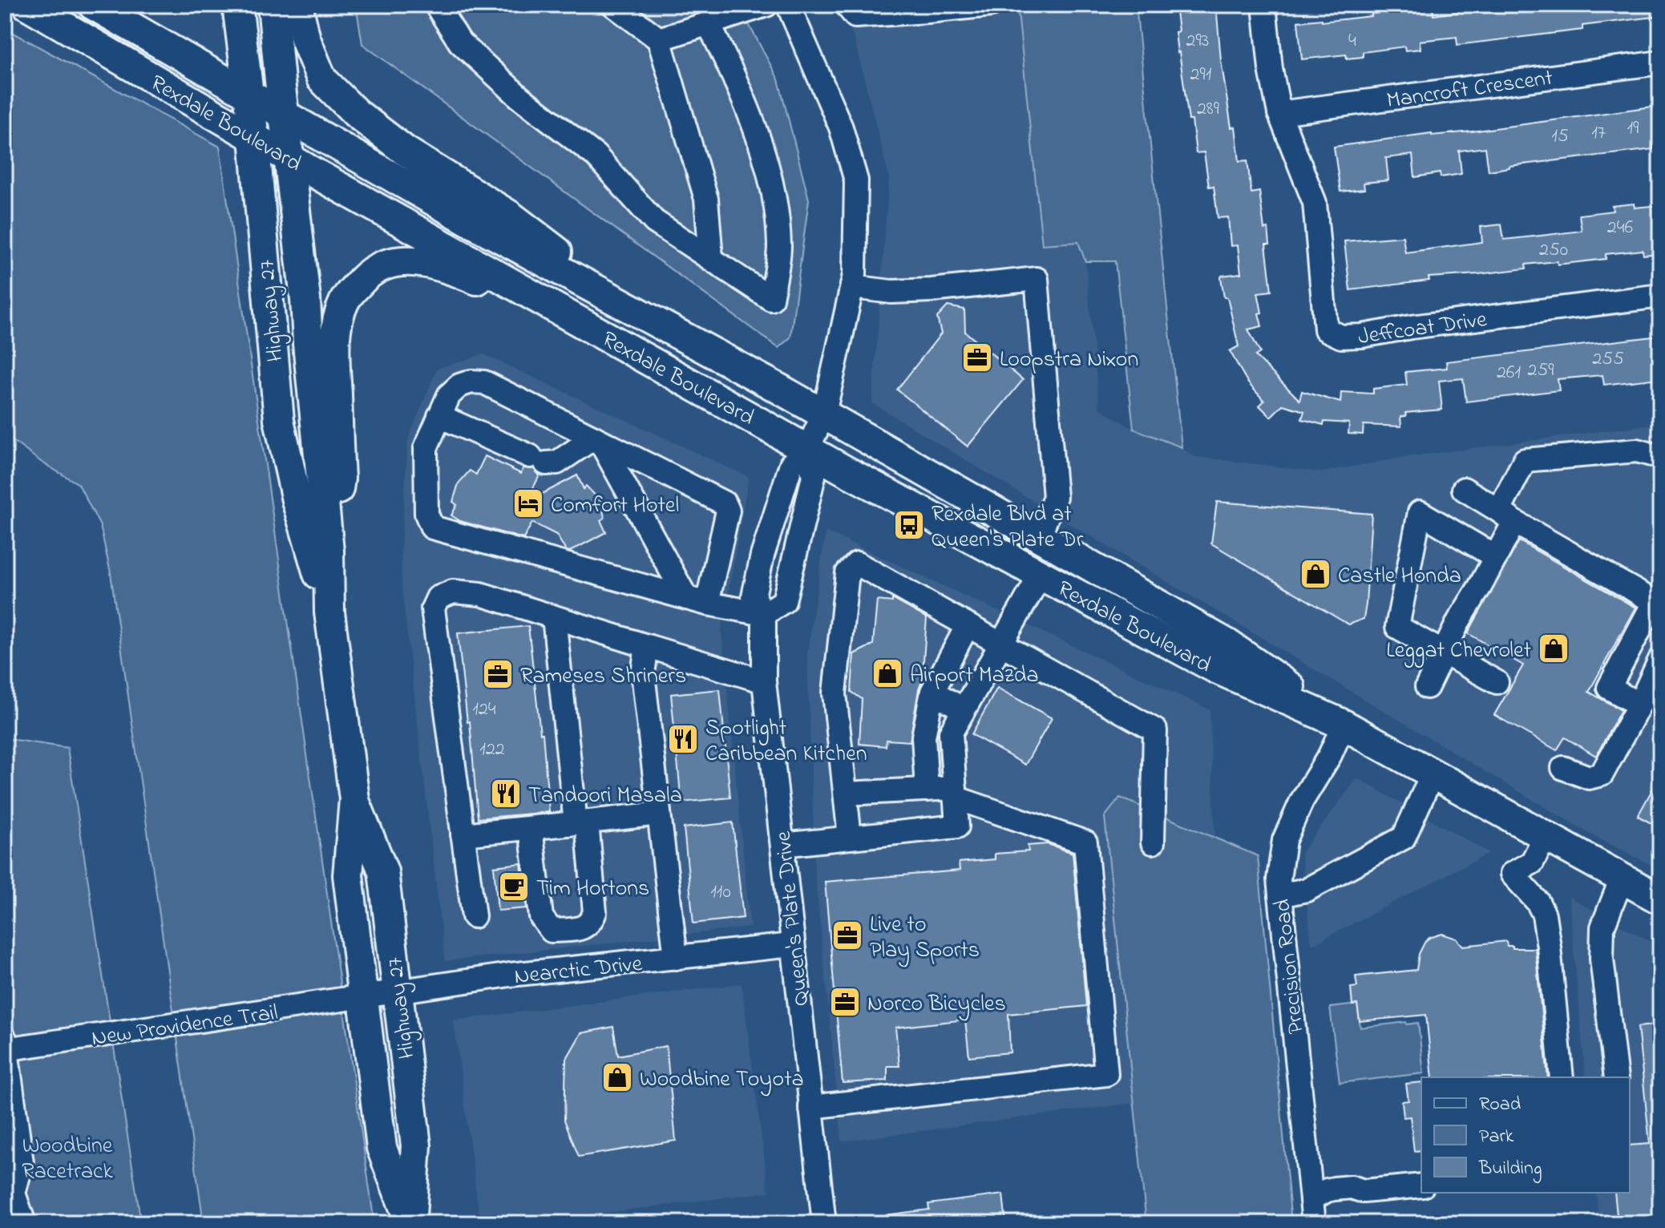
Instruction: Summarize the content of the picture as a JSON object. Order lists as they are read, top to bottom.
{
  "streets": {
    "main road": ["Rexdale Boulevard", "Highway 27"],
    "street": [
      "Mancroft Crescent",
      "Jeffcoat Drive",
      "Queen's Plate Drive",
      "Precision Road",
      "Nearctic Drive",
      "New Providence Trail"
    ]
  },
  "crossings": [
    ["Mancroft Crescent", "Jeffcoat Drive"],
    ["Rexdale Boulevard", "Highway 27"],
    ["Rexdale Boulevard", "Queen's Plate Drive"],
    ["Rexdale Boulevard", "Precision Road"],
    ["Highway 27", "Nearctic Drive"],
    ["Highway 27", "New Providence Trail"],
    ["Queen's Plate Drive", "Nearctic Drive"],
    ["Nearctic Drive", "New Providence Trail"]
  ],
  "parks": ["Woodbine Racetrack"],
  "places": {
    "office": [
      "Loopstra Nixon",
      "Rameses Shriners",
      "Live to Play Sports",
      "Norco Bicycles"
    ],
    "hotel": ["Comfort Hotel"],
    "bus stop": ["Rexdale Blvd at Queen's Plate Dr"],
    "shop": [
      "Castle Honda",
      "Leggat Chevrolet",
      "Airport Mazda",
      "Woodbine Toyota"
    ],
    "restaurant": ["Spotlight Caribbean Kitchen", "Tandoori Masala"],
    "cafe": ["Tim Hortons"]
  },
  "house_numbers": [
    "293",
    "4",
    "291",
    "289",
    "19",
    "17",
    "15",
    "246",
    "250",
    "255",
    "259",
    "261",
    "124",
    "122",
    "110"
  ],
  "legend": ["Road", "Park", "Building"]
}
